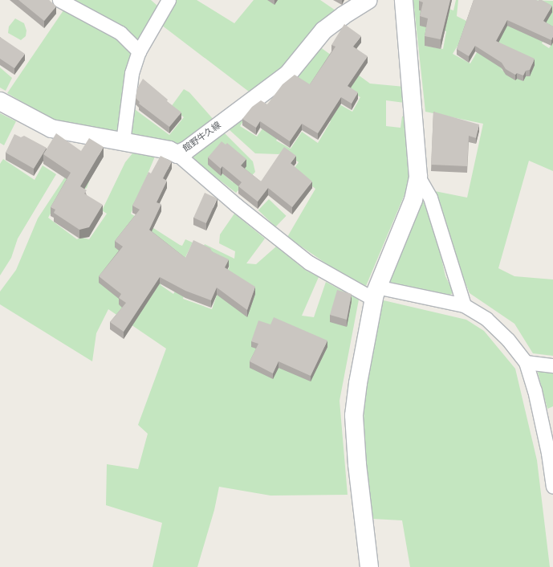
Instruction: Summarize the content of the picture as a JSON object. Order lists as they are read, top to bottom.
{
  "streets": {
    "street": ["館野牛久線"]
  }
}
